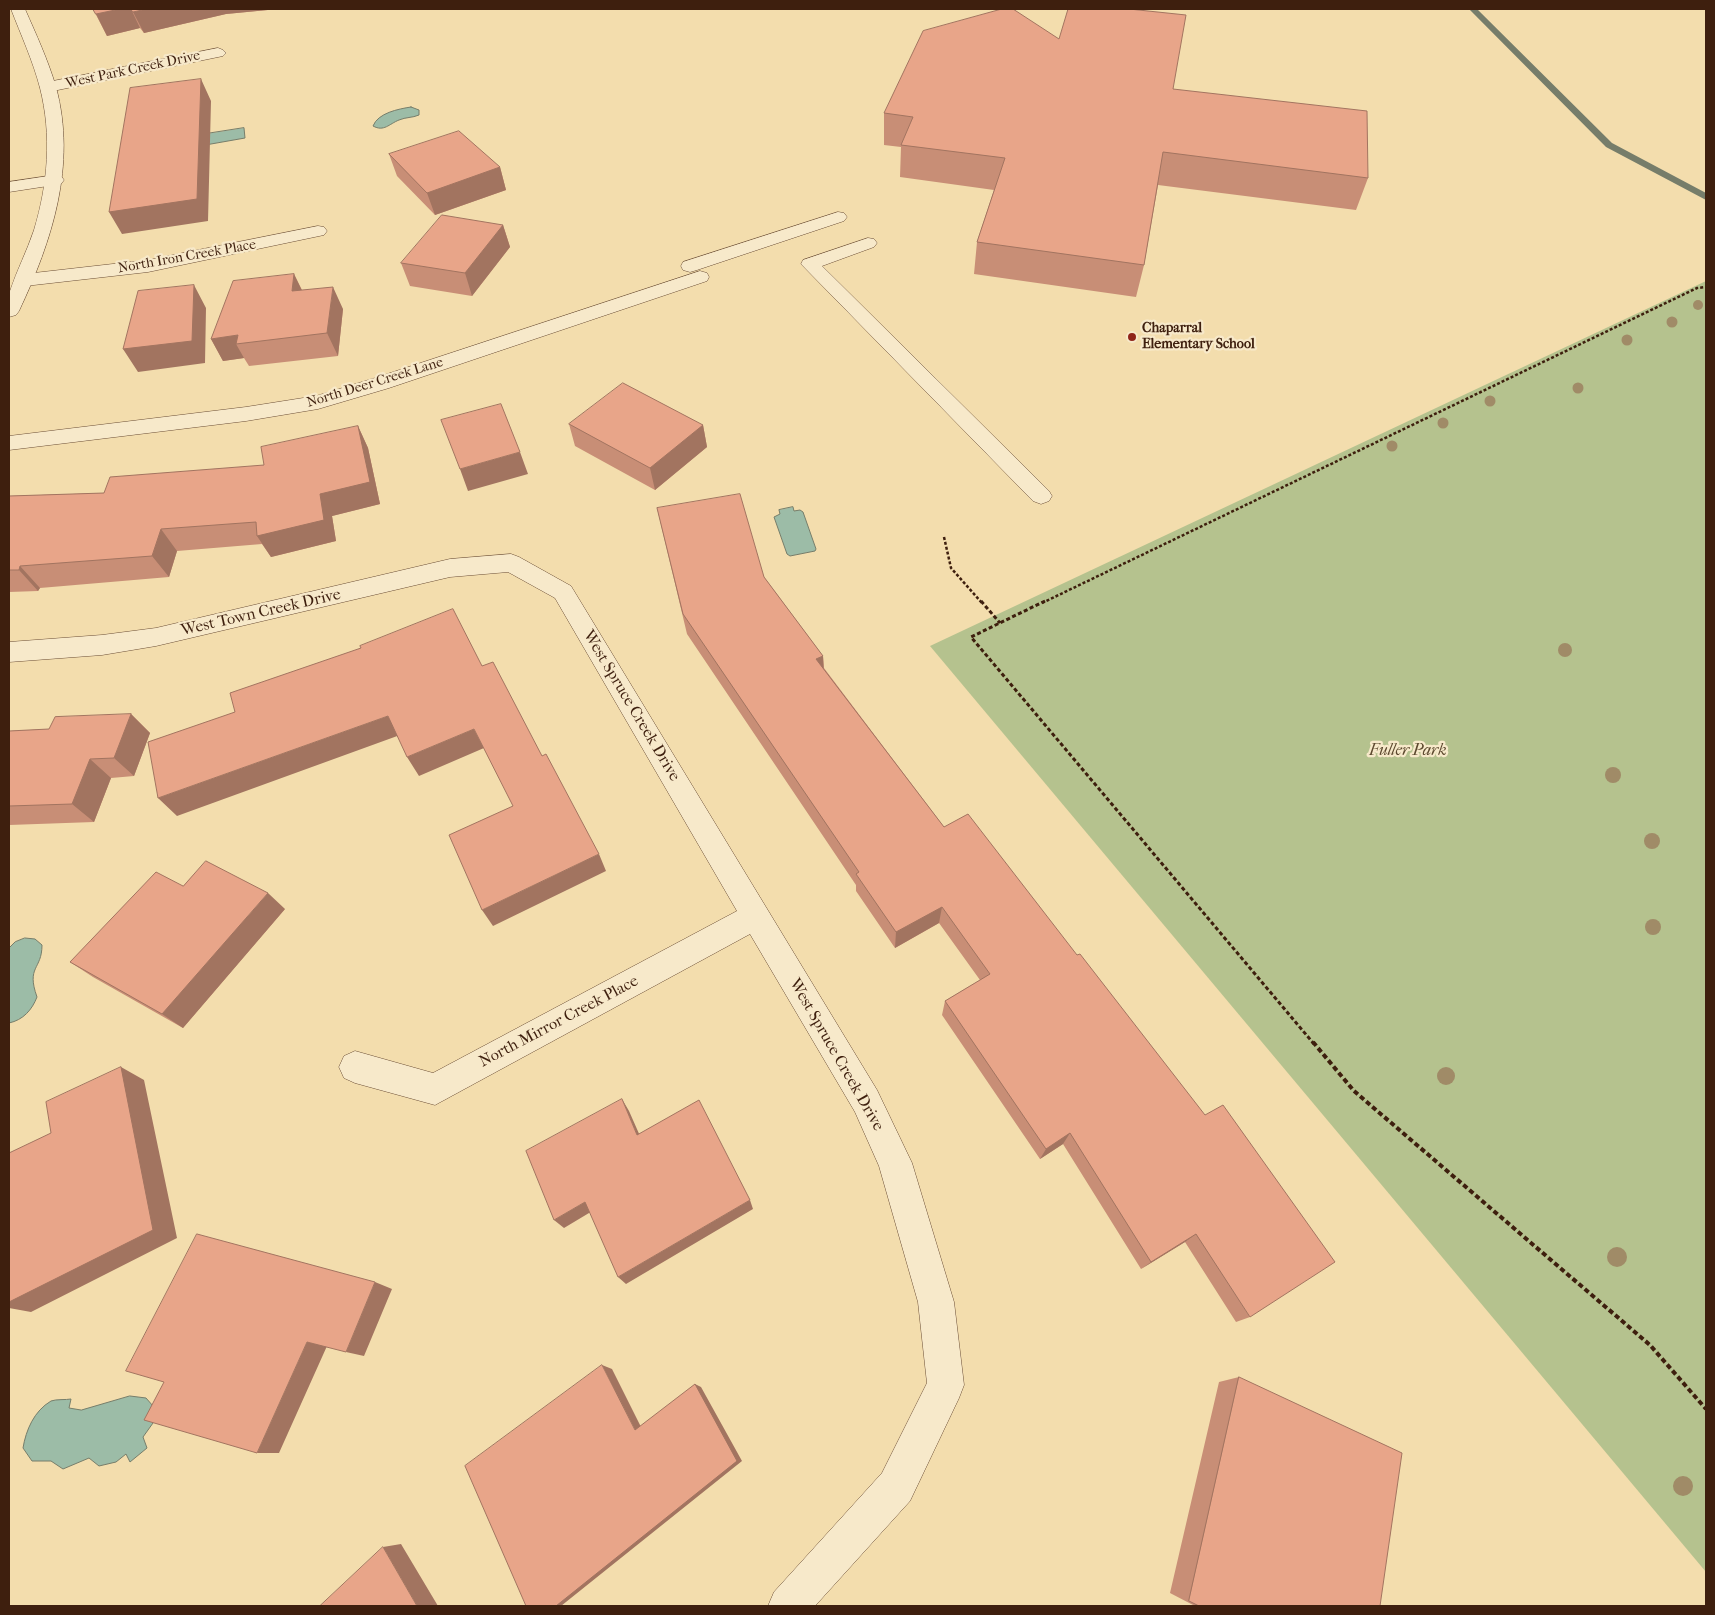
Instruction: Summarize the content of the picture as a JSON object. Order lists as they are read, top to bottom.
{
  "streets": {
    "street": [
      "West Park Creek Drive",
      "North Iron Creek Place",
      "North Deer Creek Lane",
      "West Town Creek Drive",
      "West Spruce Creek Drive",
      "North Mirror Creek Place"
    ]
  },
  "crossings": [
    ["West Park Creek Drive", "North Iron Creek Place"],
    ["West Town Creek Drive", "West Spruce Creek Drive"],
    ["West Spruce Creek Drive", "North Mirror Creek Place"]
  ],
  "parks": ["Fuller Park"],
  "places": ["Chaparral Elementary School"]
}
